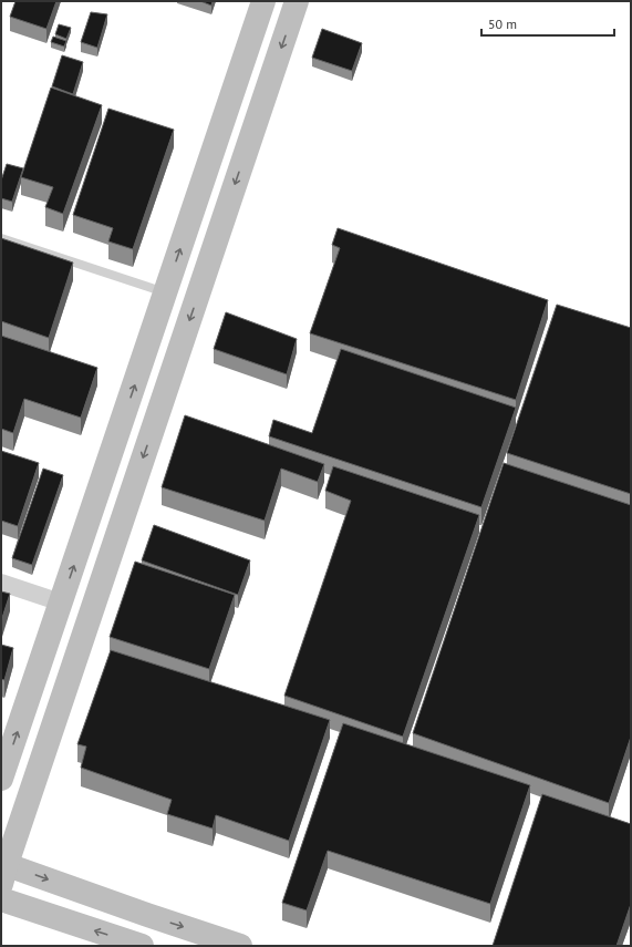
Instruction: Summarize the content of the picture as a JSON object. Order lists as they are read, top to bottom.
{
  "scale_bar": "50 m"
}
